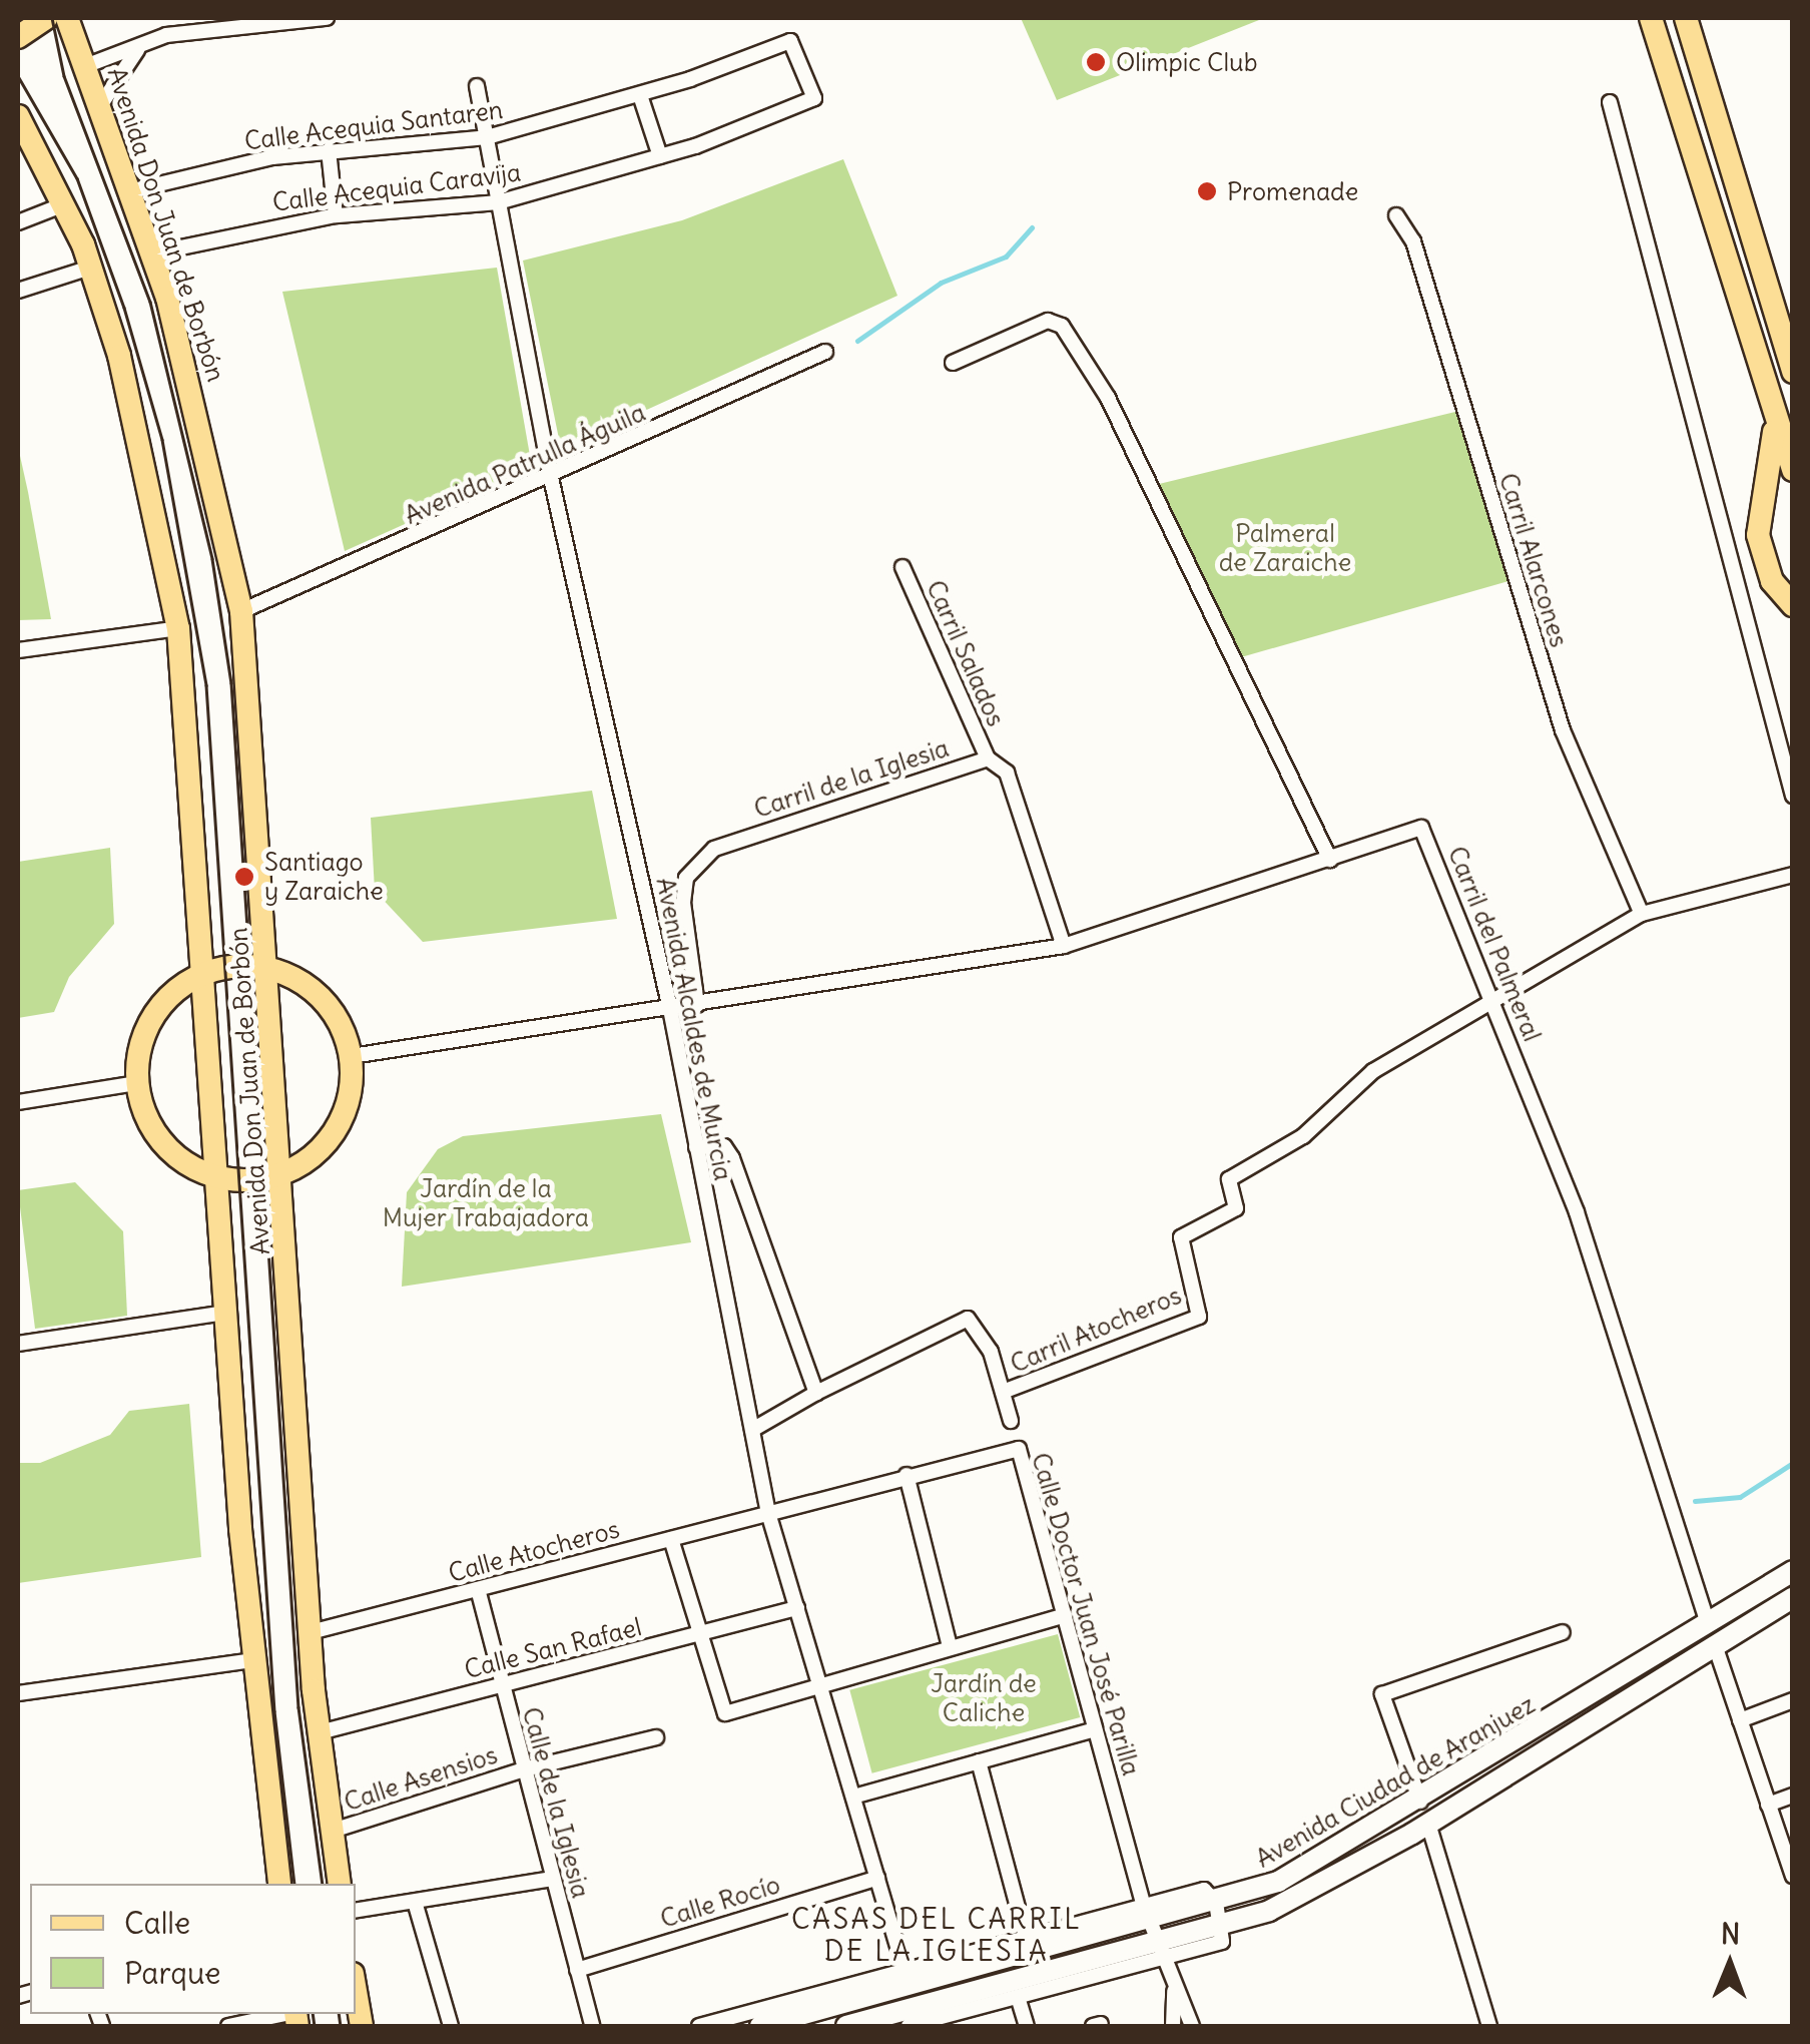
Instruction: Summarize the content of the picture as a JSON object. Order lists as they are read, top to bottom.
{
  "streets": {
    "main road": ["Avenida Don Juan de Borbón", "Avenida Ciudad de Aranjuez"],
    "street": [
      "Calle Acequia Santaren",
      "Calle Acequia Caravija",
      "Avenida Patrulla Águila",
      "Carril Alarcones",
      "Carril Salados",
      "Carril de la Iglesia",
      "Carril del Palmeral",
      "Avenida Alcaldes de Murcia",
      "Carril Atocheros",
      "Calle Atocheros",
      "Calle Doctor Juan José Parilla",
      "Calle San Rafael",
      "Calle Asensios",
      "Calle de la Iglesia",
      "Calle Rocío"
    ]
  },
  "crossings": [
    ["Calle Acequia Santaren", "Calle Acequia Caravija"],
    ["Calle Acequia Santaren", "Avenida Don Juan de Borbón"],
    ["Calle Acequia Santaren", "Avenida Alcaldes de Murcia"],
    ["Calle Acequia Caravija", "Avenida Don Juan de Borbón"],
    ["Calle Acequia Caravija", "Avenida Alcaldes de Murcia"],
    ["Avenida Don Juan de Borbón", "Avenida Patrulla Águila"],
    ["Avenida Don Juan de Borbón", "Calle Atocheros"],
    ["Avenida Don Juan de Borbón", "Calle San Rafael"],
    ["Avenida Don Juan de Borbón", "Calle Asensios"],
    ["Avenida Patrulla Águila", "Avenida Alcaldes de Murcia"],
    ["Carril Salados", "Carril de la Iglesia"],
    ["Carril del Palmeral", "Carril Atocheros"],
    ["Carril del Palmeral", "Avenida Ciudad de Aranjuez"],
    ["Avenida Alcaldes de Murcia", "Calle Atocheros"],
    ["Avenida Alcaldes de Murcia", "Calle Doctor Juan José Parilla"],
    ["Avenida Alcaldes de Murcia", "Calle San Rafael"],
    ["Avenida Alcaldes de Murcia", "Calle Rocío"],
    ["Calle Atocheros", "Calle Doctor Juan José Parilla"],
    ["Calle Atocheros", "Calle de la Iglesia"],
    ["Calle Doctor Juan José Parilla", "Avenida Ciudad de Aranjuez"],
    ["Calle San Rafael", "Calle de la Iglesia"],
    ["Calle Asensios", "Calle de la Iglesia"],
    ["Calle de la Iglesia", "Calle Rocío"]
  ],
  "districts": ["CASAS DEL CARRIL DE LA IGLESIA"],
  "parks": ["Palmeral de Zaraiche", "Jardín de la Mujer Trabajadora", "Jardín de Caliche"],
  "places": ["Olimpic Club", "Promenade", "Santiago y Zaraiche"],
  "legend": ["Calle", "Parque"],
  "north": "top"
}
